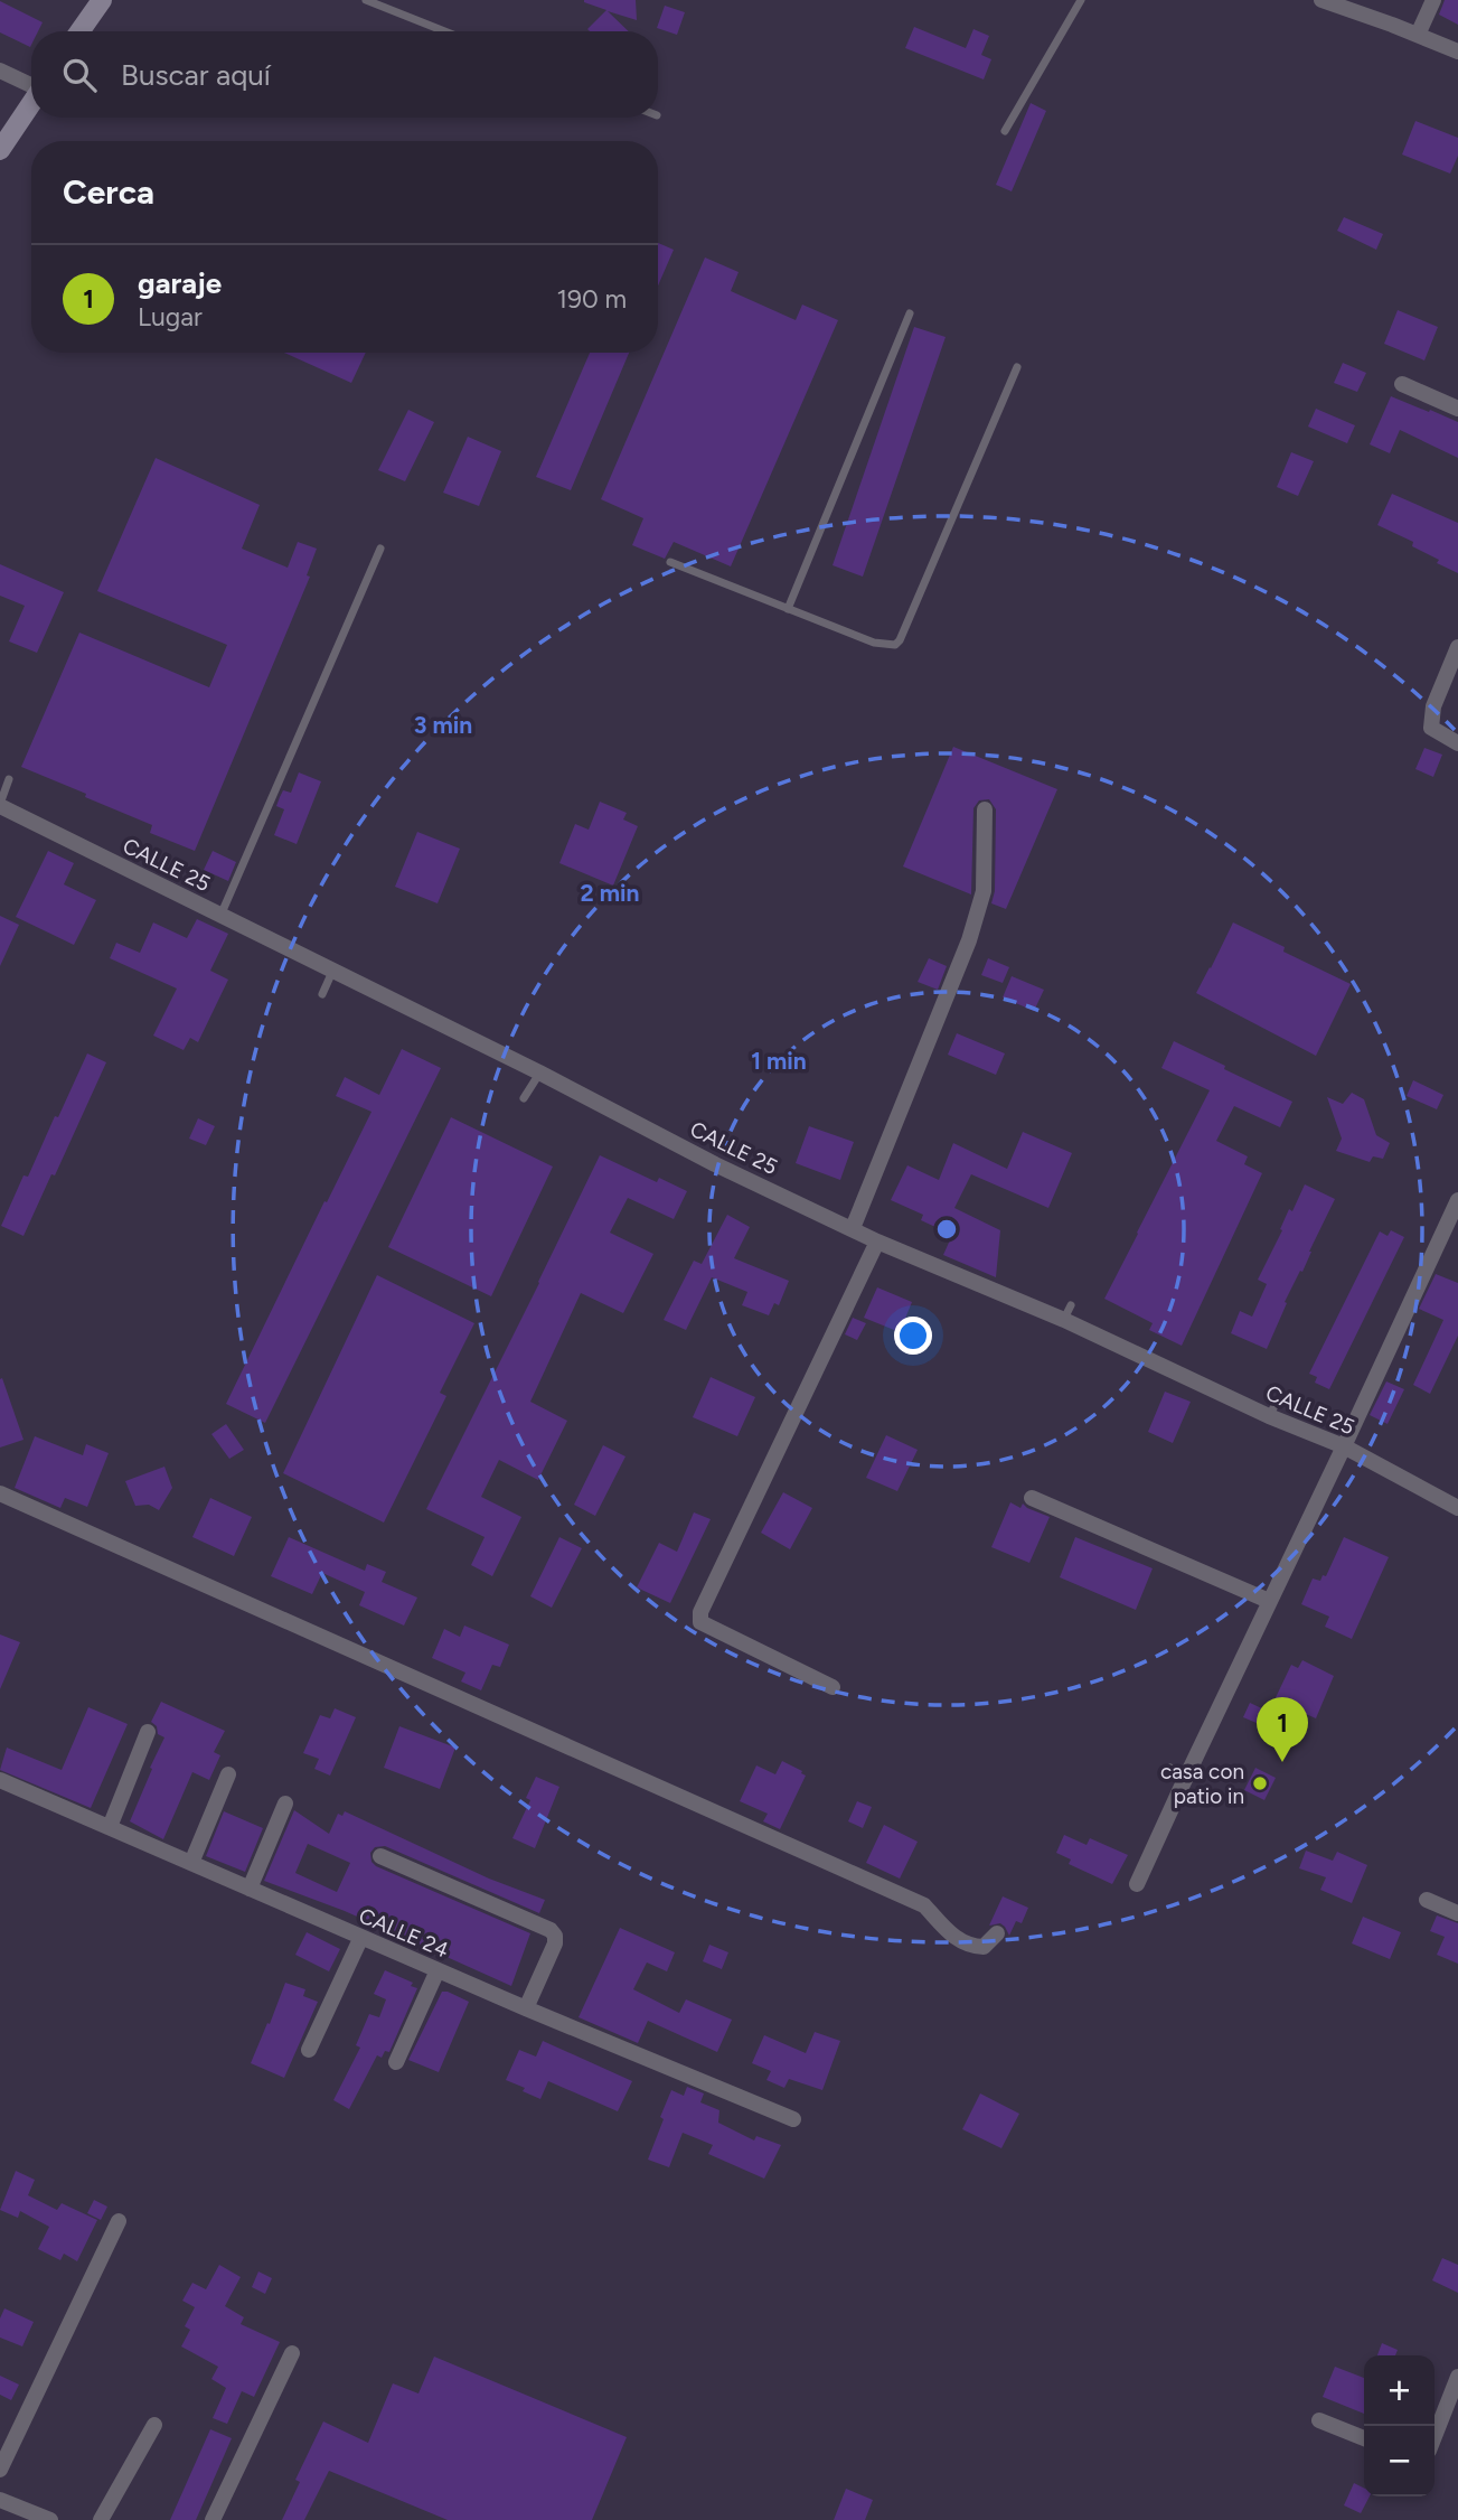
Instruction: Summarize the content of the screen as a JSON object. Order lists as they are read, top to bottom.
{
  "streets": {
    "street": ["CALLE 25", "CALLE 24"]
  },
  "places": ["casa con patio in"],
  "page": {
    "search": "Buscar aquí",
    "heading": "Cerca",
    "list": [
      {
        "mark": "1",
        "name": "garaje",
        "note": "Lugar",
        "value": "190 m"
      }
    ],
    "pins": "1",
    "map_buttons": ["+", "−"]
  },
  "rings": ["3 min", "2 min", "1 min"]
}
